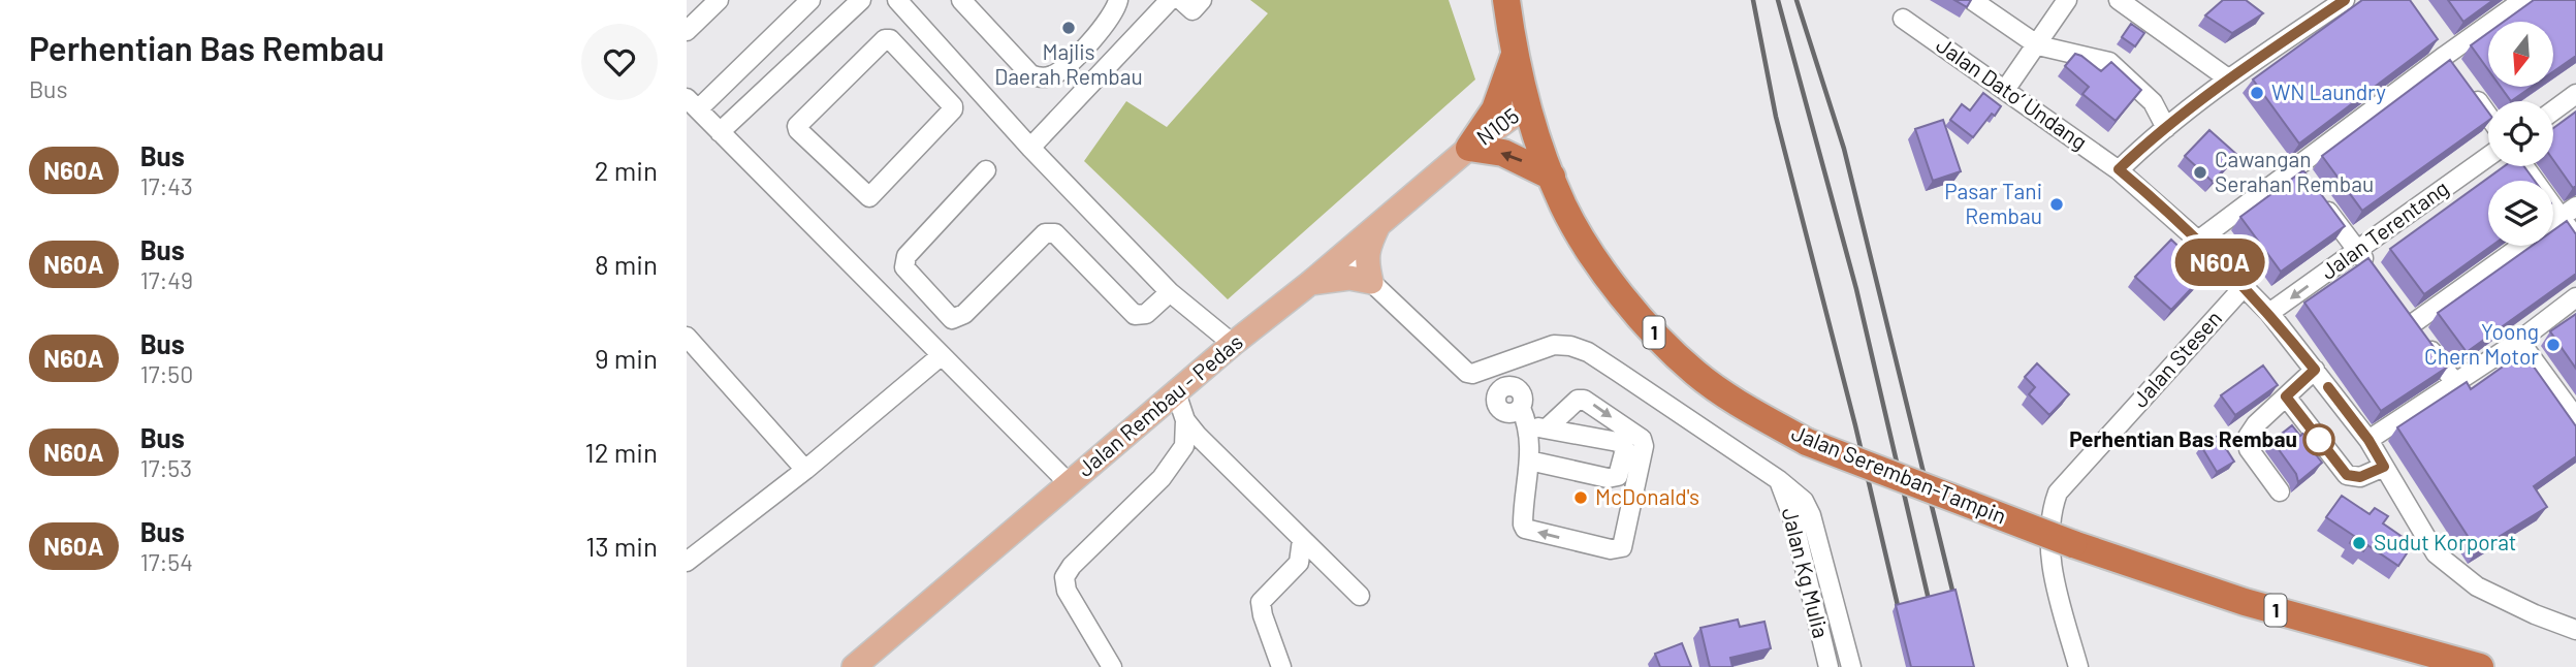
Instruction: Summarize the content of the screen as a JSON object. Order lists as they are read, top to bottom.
{
  "streets": {
    "highway": ["1", "Jalan Seremban-Tampin"],
    "main road": ["N105", "Jalan Rembau - Pedas"],
    "street": [
      "Jalan Dato’ Undang",
      "Jalan Terentang",
      "Jalan Stesen",
      "Jalan Kg Mulia"
    ]
  },
  "crossings": [
    ["Jalan Dato’ Undang", "Jalan Terentang"],
    ["Jalan Dato’ Undang", "Jalan Stesen"],
    ["N105", "Jalan Rembau - Pedas"],
    ["N105", "Jalan Seremban-Tampin"]
  ],
  "places": [
    "Majlis Daerah Rembau",
    "WN Laundry",
    "Cawangan Serahan Rembau",
    "Pasar Tani Rembau",
    "Yoong Chern Motor",
    "Perhentian Bas Rembau",
    "McDonald's",
    "Sudut Korporat"
  ],
  "lines": ["bus line N60A"],
  "north": "bottom",
  "page": {
    "heading": ["Perhentian Bas Rembau", "Bus"],
    "on_map": "N60A",
    "list": [
      {
        "mark": "N60A",
        "name": "Bus",
        "note": "17:43",
        "value": "2 min"
      },
      {
        "mark": "N60A",
        "name": "Bus",
        "note": "17:49",
        "value": "8 min"
      },
      {
        "mark": "N60A",
        "name": "Bus",
        "note": "17:50",
        "value": "9 min"
      },
      {
        "mark": "N60A",
        "name": "Bus",
        "note": "17:53",
        "value": "12 min"
      },
      {
        "mark": "N60A",
        "name": "Bus",
        "note": "17:54",
        "value": "13 min"
      }
    ]
  }
}
